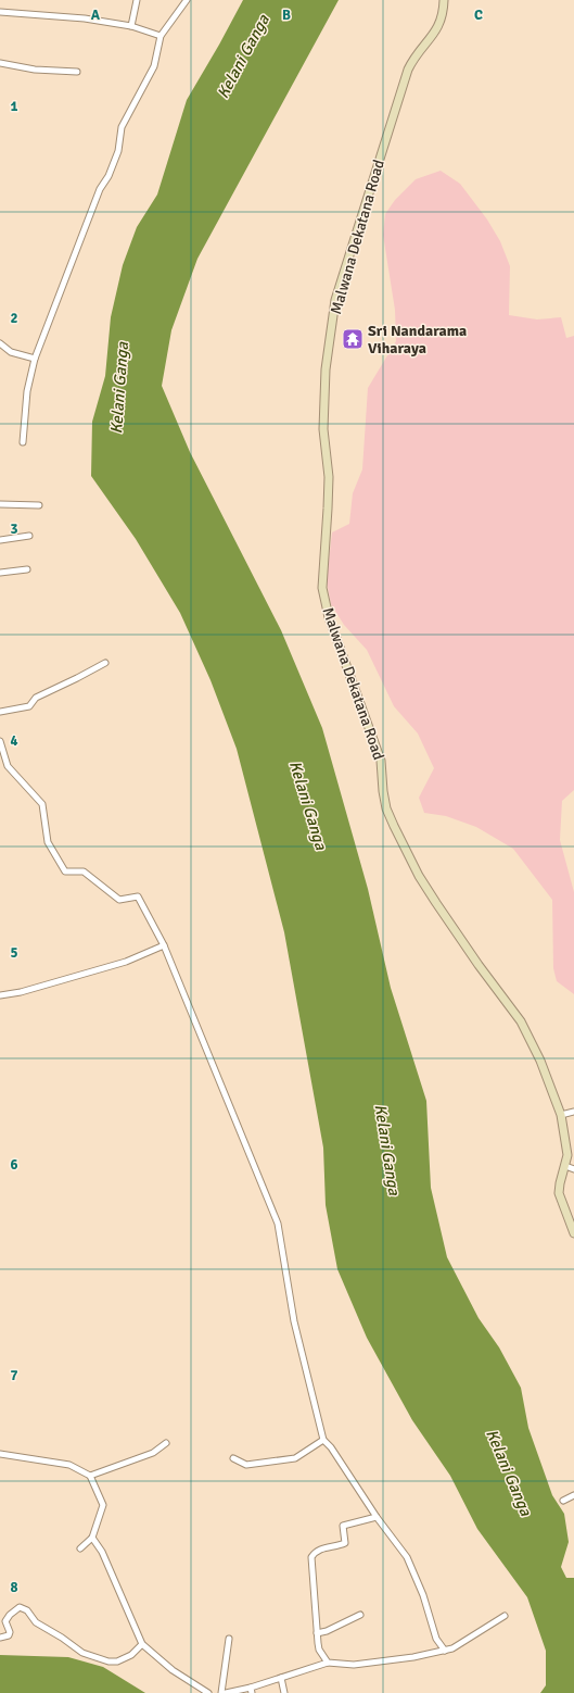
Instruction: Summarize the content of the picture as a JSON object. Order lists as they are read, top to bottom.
{
  "streets": {
    "main road": ["Malwana Dekatana Road"]
  },
  "water": ["Kelani Ganga"],
  "places": {
    "temple": ["Sri Nandarama Viharaya"]
  },
  "grid": {
    "columns": ["A", "B", "C"],
    "rows": [
      "1",
      "2",
      "3",
      "4",
      "5",
      "6",
      "7",
      "8"
    ]
  }
}
